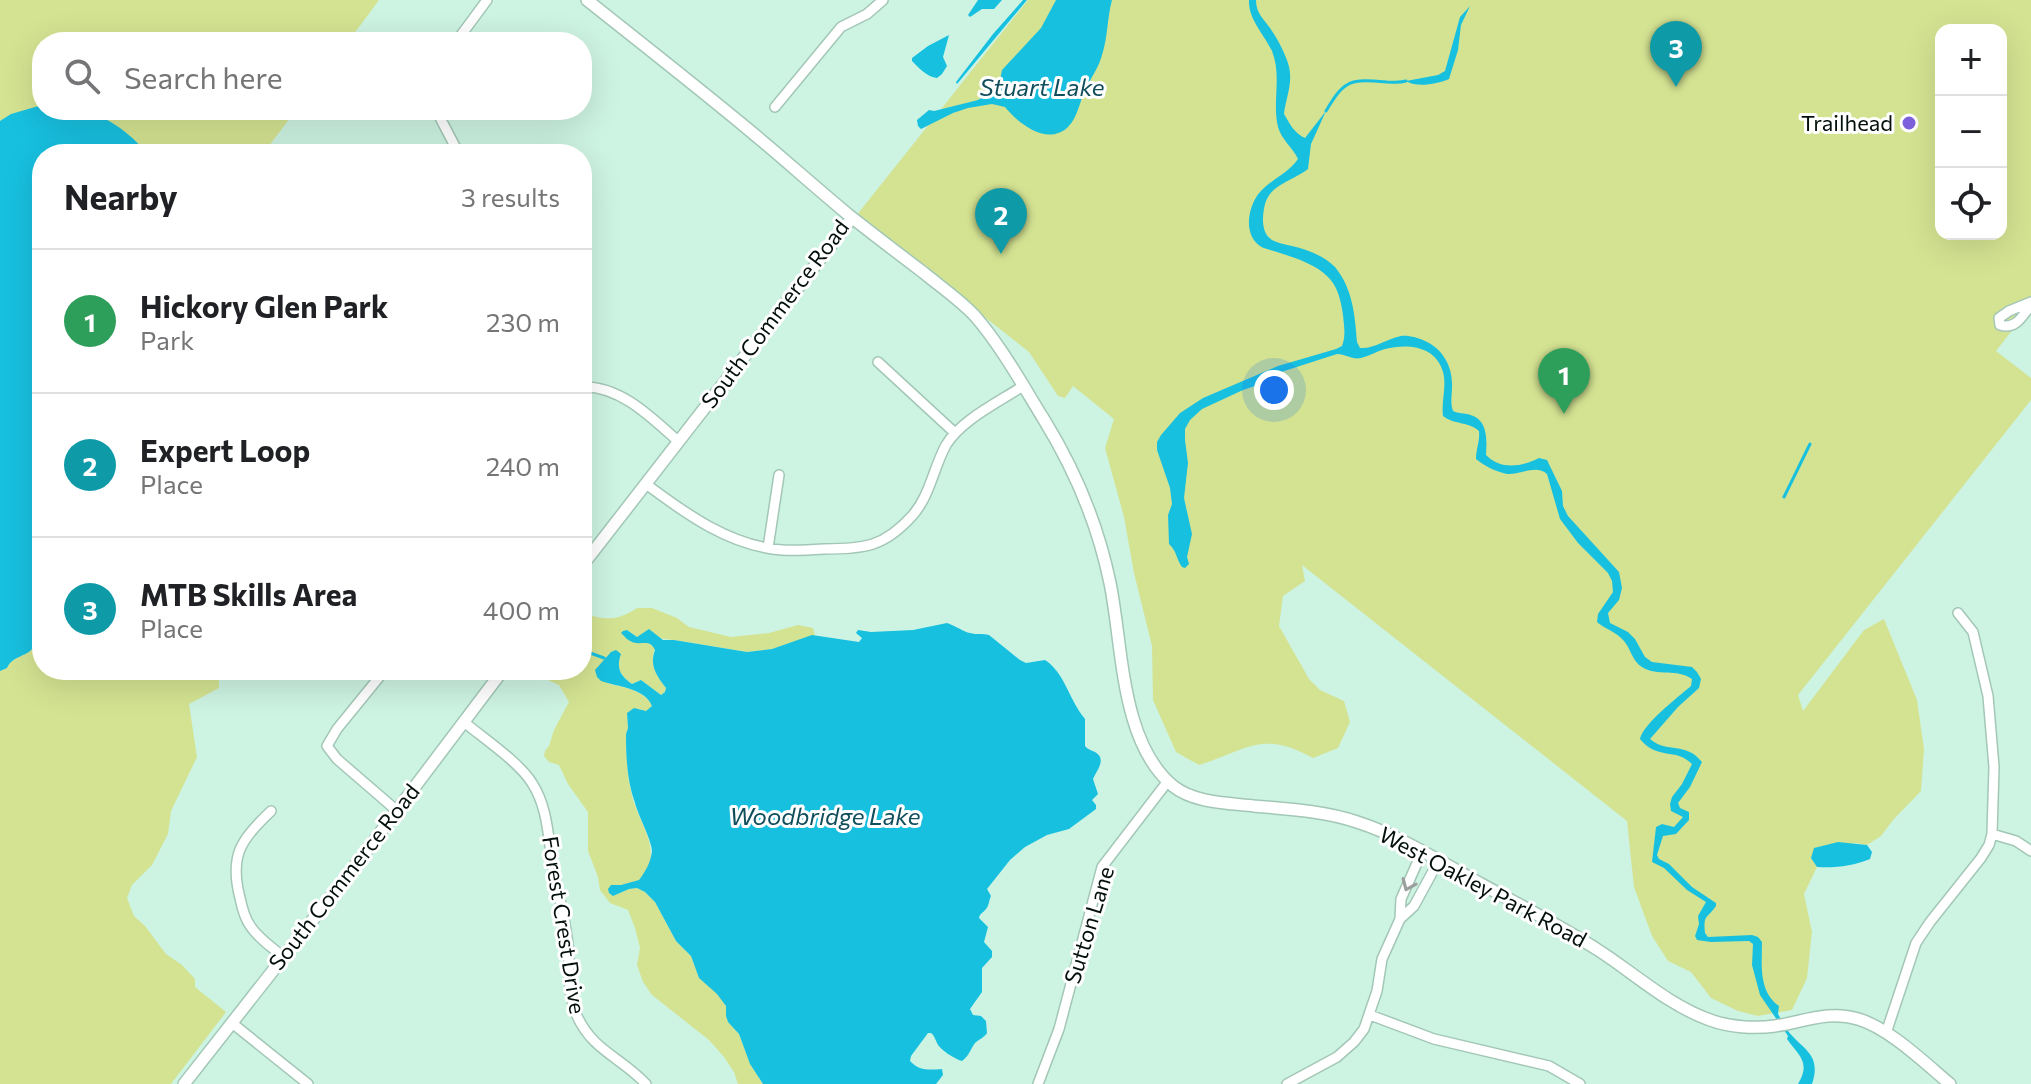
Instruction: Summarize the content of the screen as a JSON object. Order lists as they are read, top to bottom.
{
  "streets": {
    "street": [
      "South Commerce Road",
      "West Oakley Park Road",
      "Forest Crest Drive",
      "Sutton Lane"
    ]
  },
  "crossings": [
    ["South Commerce Road", "West Oakley Park Road"],
    ["South Commerce Road", "Forest Crest Drive"],
    ["West Oakley Park Road", "Sutton Lane"]
  ],
  "water": ["Stuart Lake", "Woodbridge Lake"],
  "places": ["Trailhead"],
  "page": {
    "pins": ["3", "2", "1"],
    "map_buttons": ["+", "−"],
    "search": "Search here",
    "heading": ["Nearby", "3 results"],
    "list": [
      {
        "mark": "1",
        "name": "Hickory Glen Park",
        "note": "Park",
        "value": "230 m"
      },
      {
        "mark": "2",
        "name": "Expert Loop",
        "note": "Place",
        "value": "240 m"
      },
      {
        "mark": "3",
        "name": "MTB Skills Area",
        "note": "Place",
        "value": "400 m"
      }
    ]
  }
}
